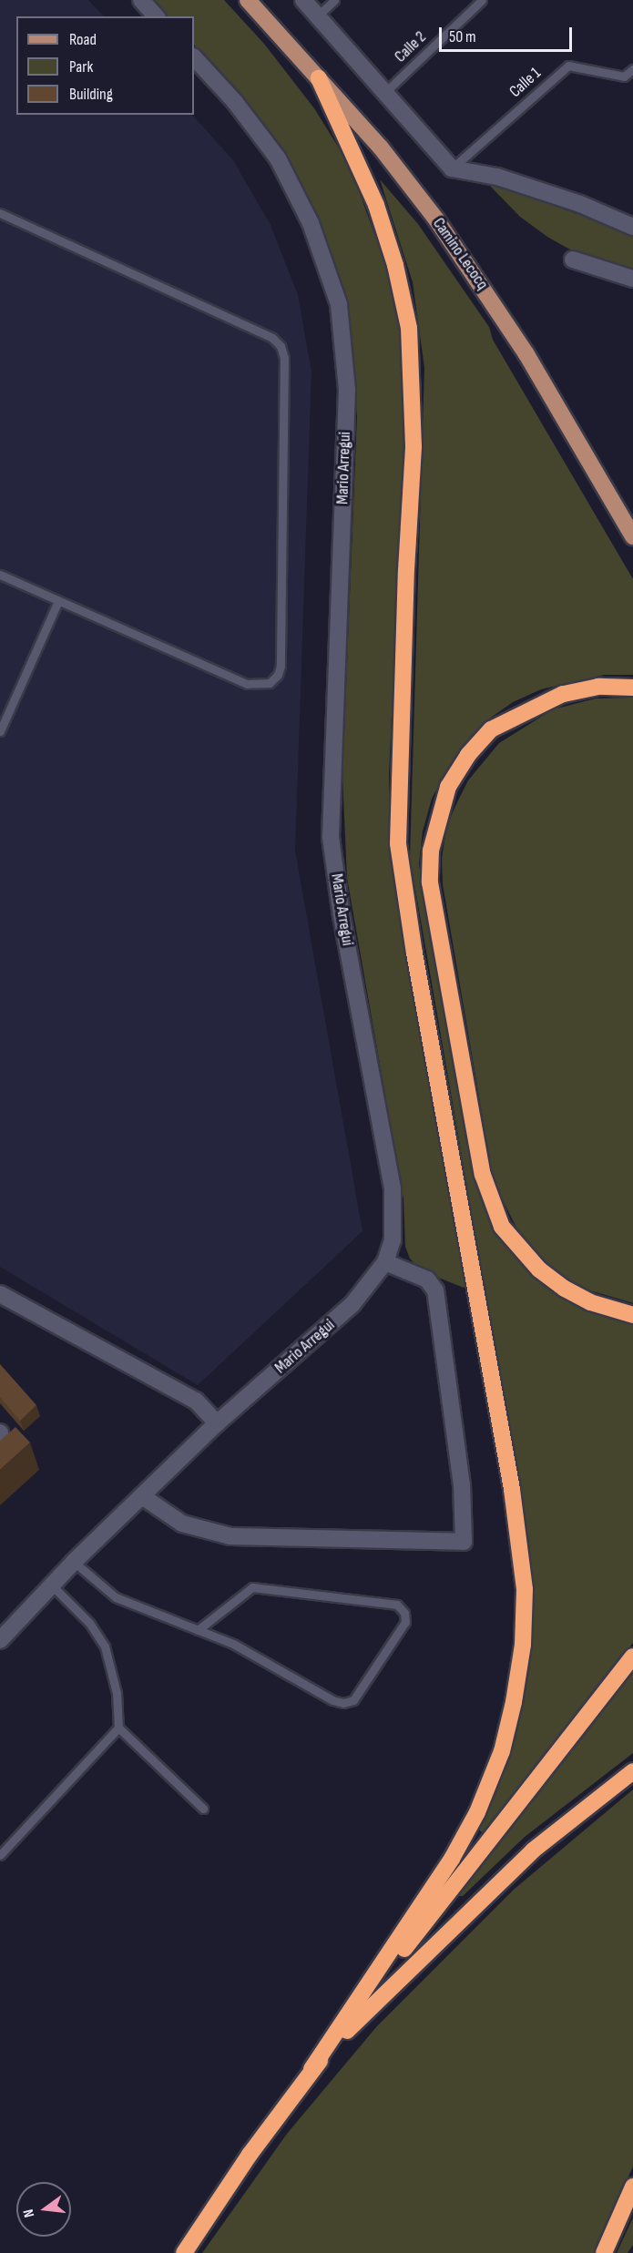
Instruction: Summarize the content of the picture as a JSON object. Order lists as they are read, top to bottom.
{
  "streets": {
    "main road": ["Camino Lecocq"],
    "street": ["Mario Arregui"],
    "lane": ["Calle 2", "Calle 1"]
  },
  "legend": ["Road", "Park", "Building"],
  "scale_bar": "50 m",
  "north": "left"
}
